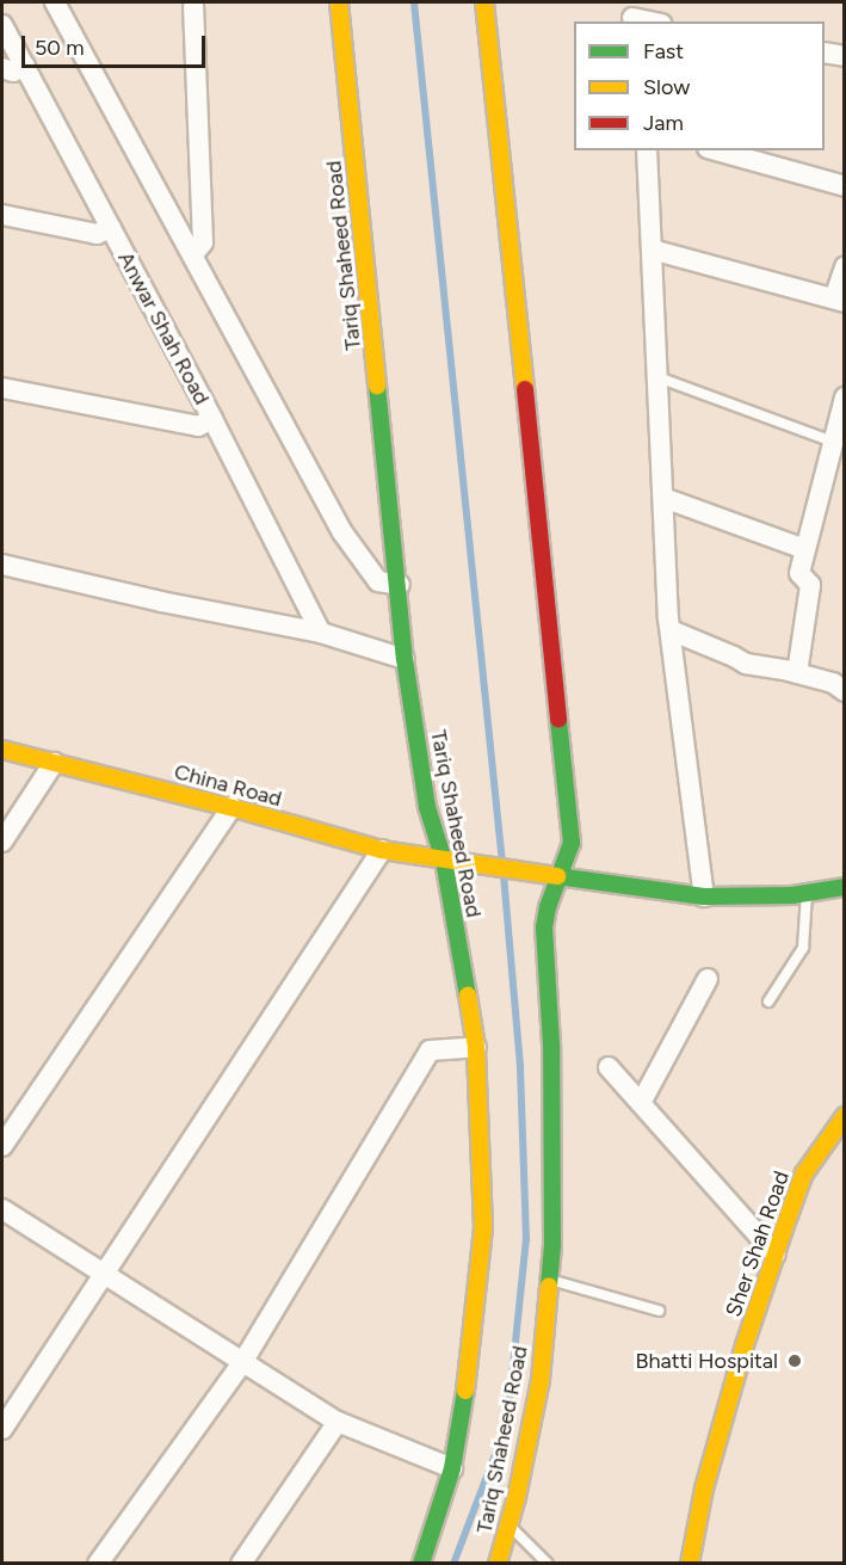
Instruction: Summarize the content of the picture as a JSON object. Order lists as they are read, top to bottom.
{
  "streets": {
    "main road": ["Tariq Shaheed Road", "China Road", "Sher Shah Road"],
    "street": ["Anwar Shah Road"]
  },
  "crossings": [
    ["Tariq Shaheed Road", "China Road"]
  ],
  "places": ["Bhatti Hospital"],
  "legend": ["Fast", "Slow", "Jam"],
  "scale_bar": "50 m"
}
